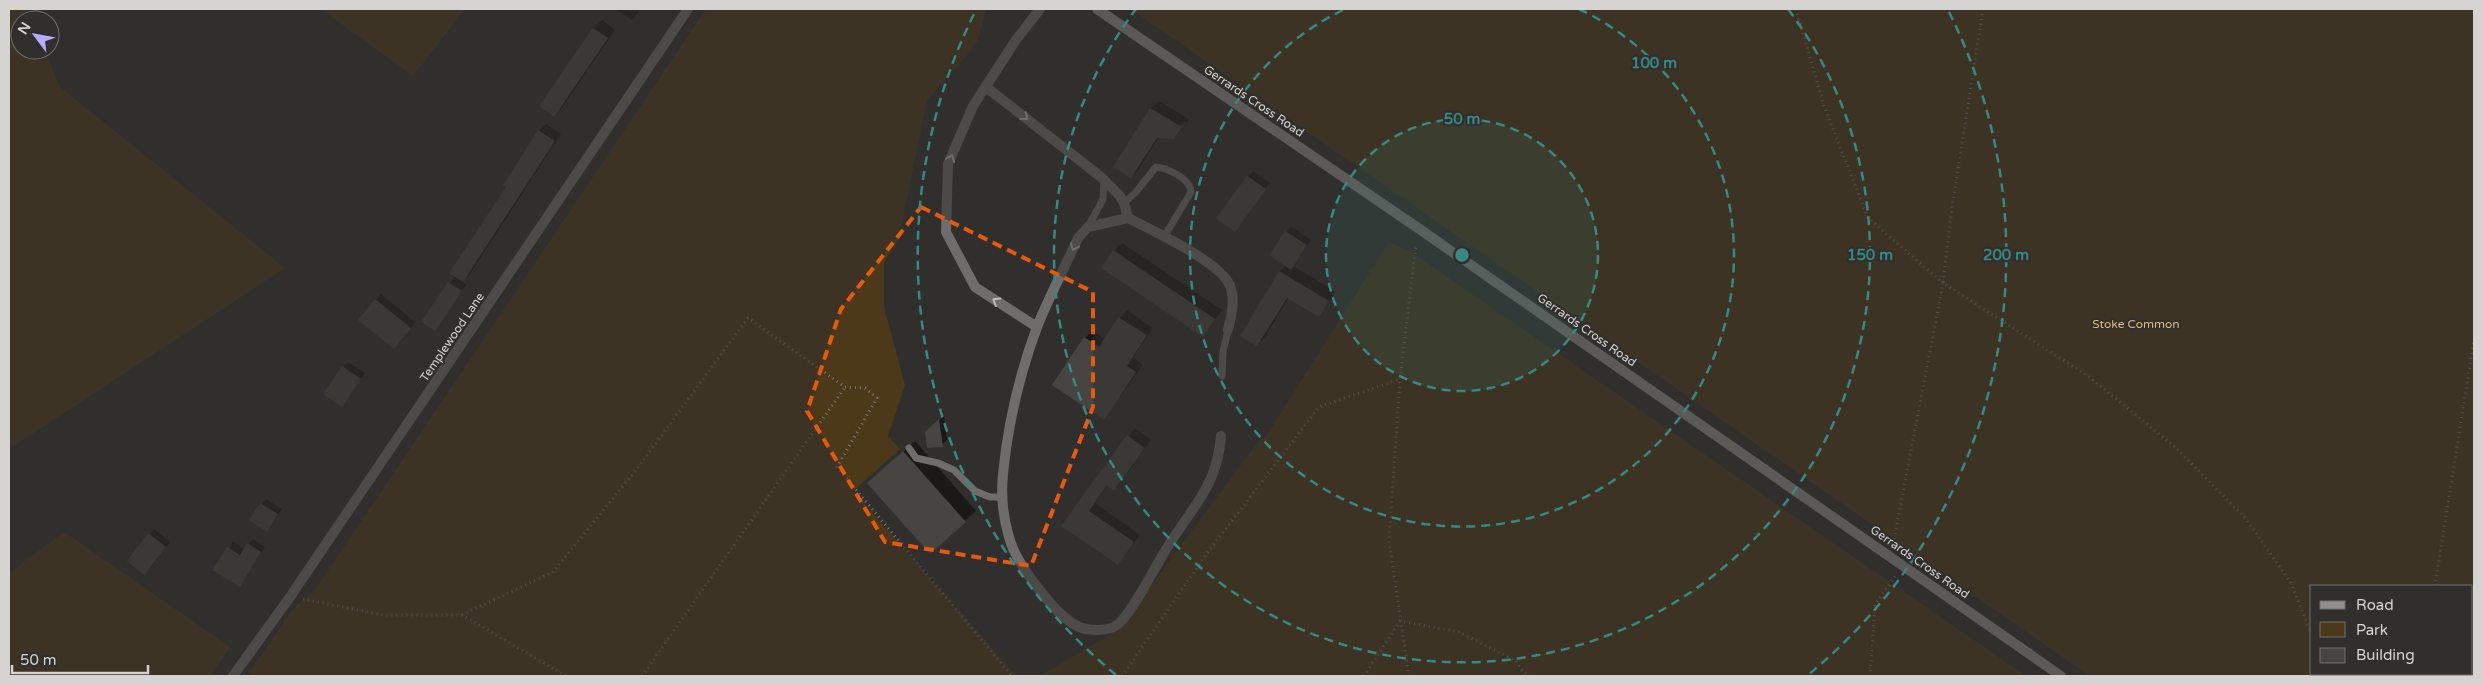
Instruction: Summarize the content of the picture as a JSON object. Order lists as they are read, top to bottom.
{
  "streets": {
    "main road": ["Gerrards Cross Road"],
    "street": ["Templewood Lane"]
  },
  "parks": ["Stoke Common"],
  "legend": ["Road", "Park", "Building"],
  "scale_bar": "50 m",
  "north": "top left",
  "rings": [
    "100 m",
    "50 m",
    "150 m",
    "200 m"
  ]
}
